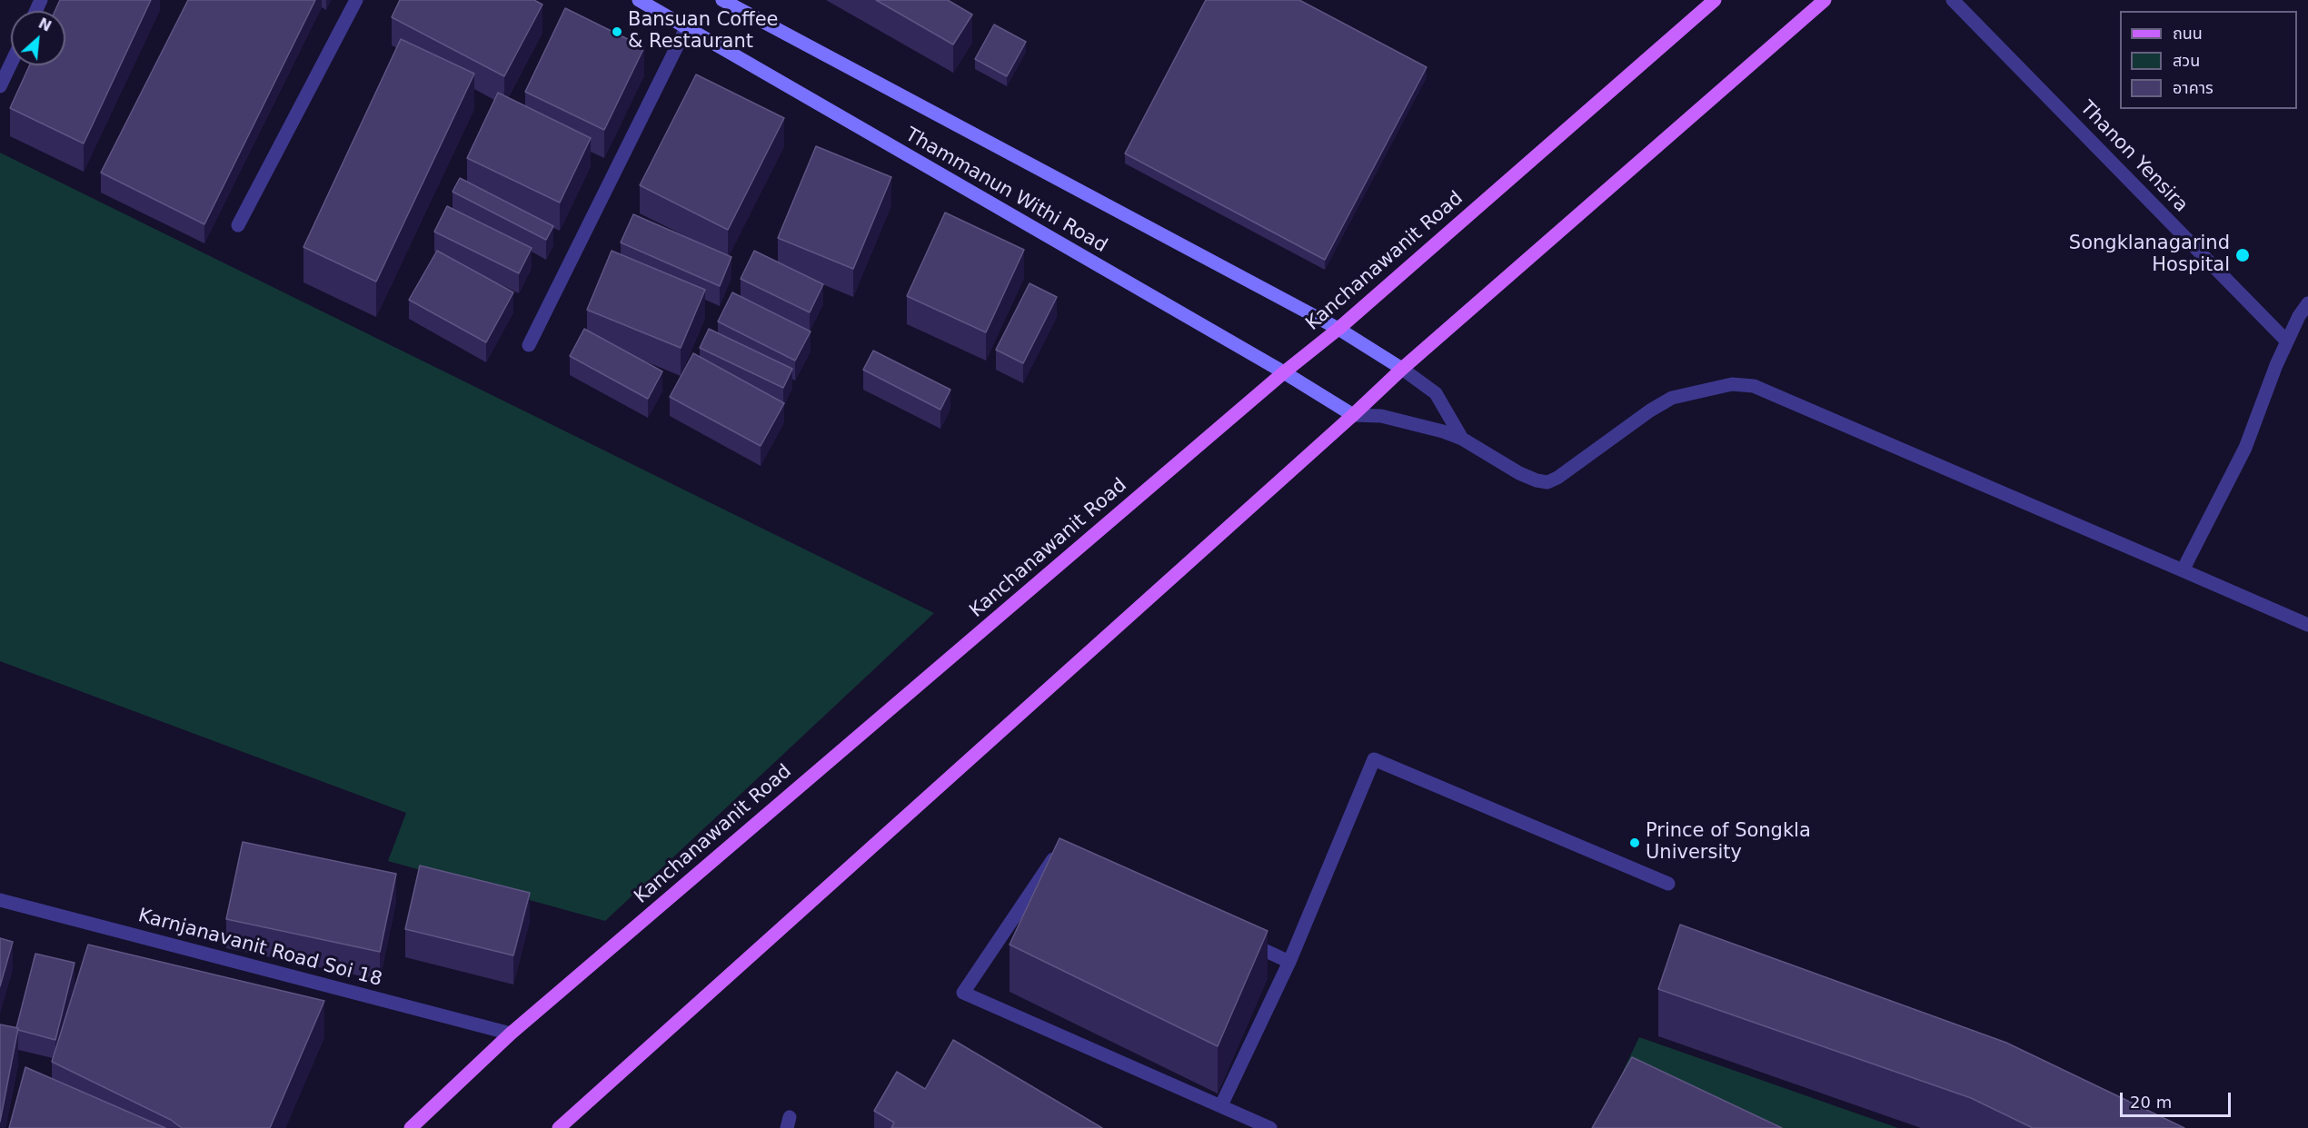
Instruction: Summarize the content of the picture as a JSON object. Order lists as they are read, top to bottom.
{
  "streets": {
    "main road": ["Kanchanawanit Road"],
    "street": ["Thanon Yensira", "Thammanun Withi Road", "Karnjanavanit Road Soi 18"]
  },
  "crossings": [
    ["Thammanun Withi Road", "Kanchanawanit Road"],
    ["Kanchanawanit Road", "Karnjanavanit Road Soi 18"]
  ],
  "places": ["Bansuan Coffee & Restaurant", "Songklanagarind Hospital", "Prince of Songkla University"],
  "legend": ["ถนน", "สวน", "อาคาร"],
  "scale_bar": "20 m",
  "north": "top right"
}
